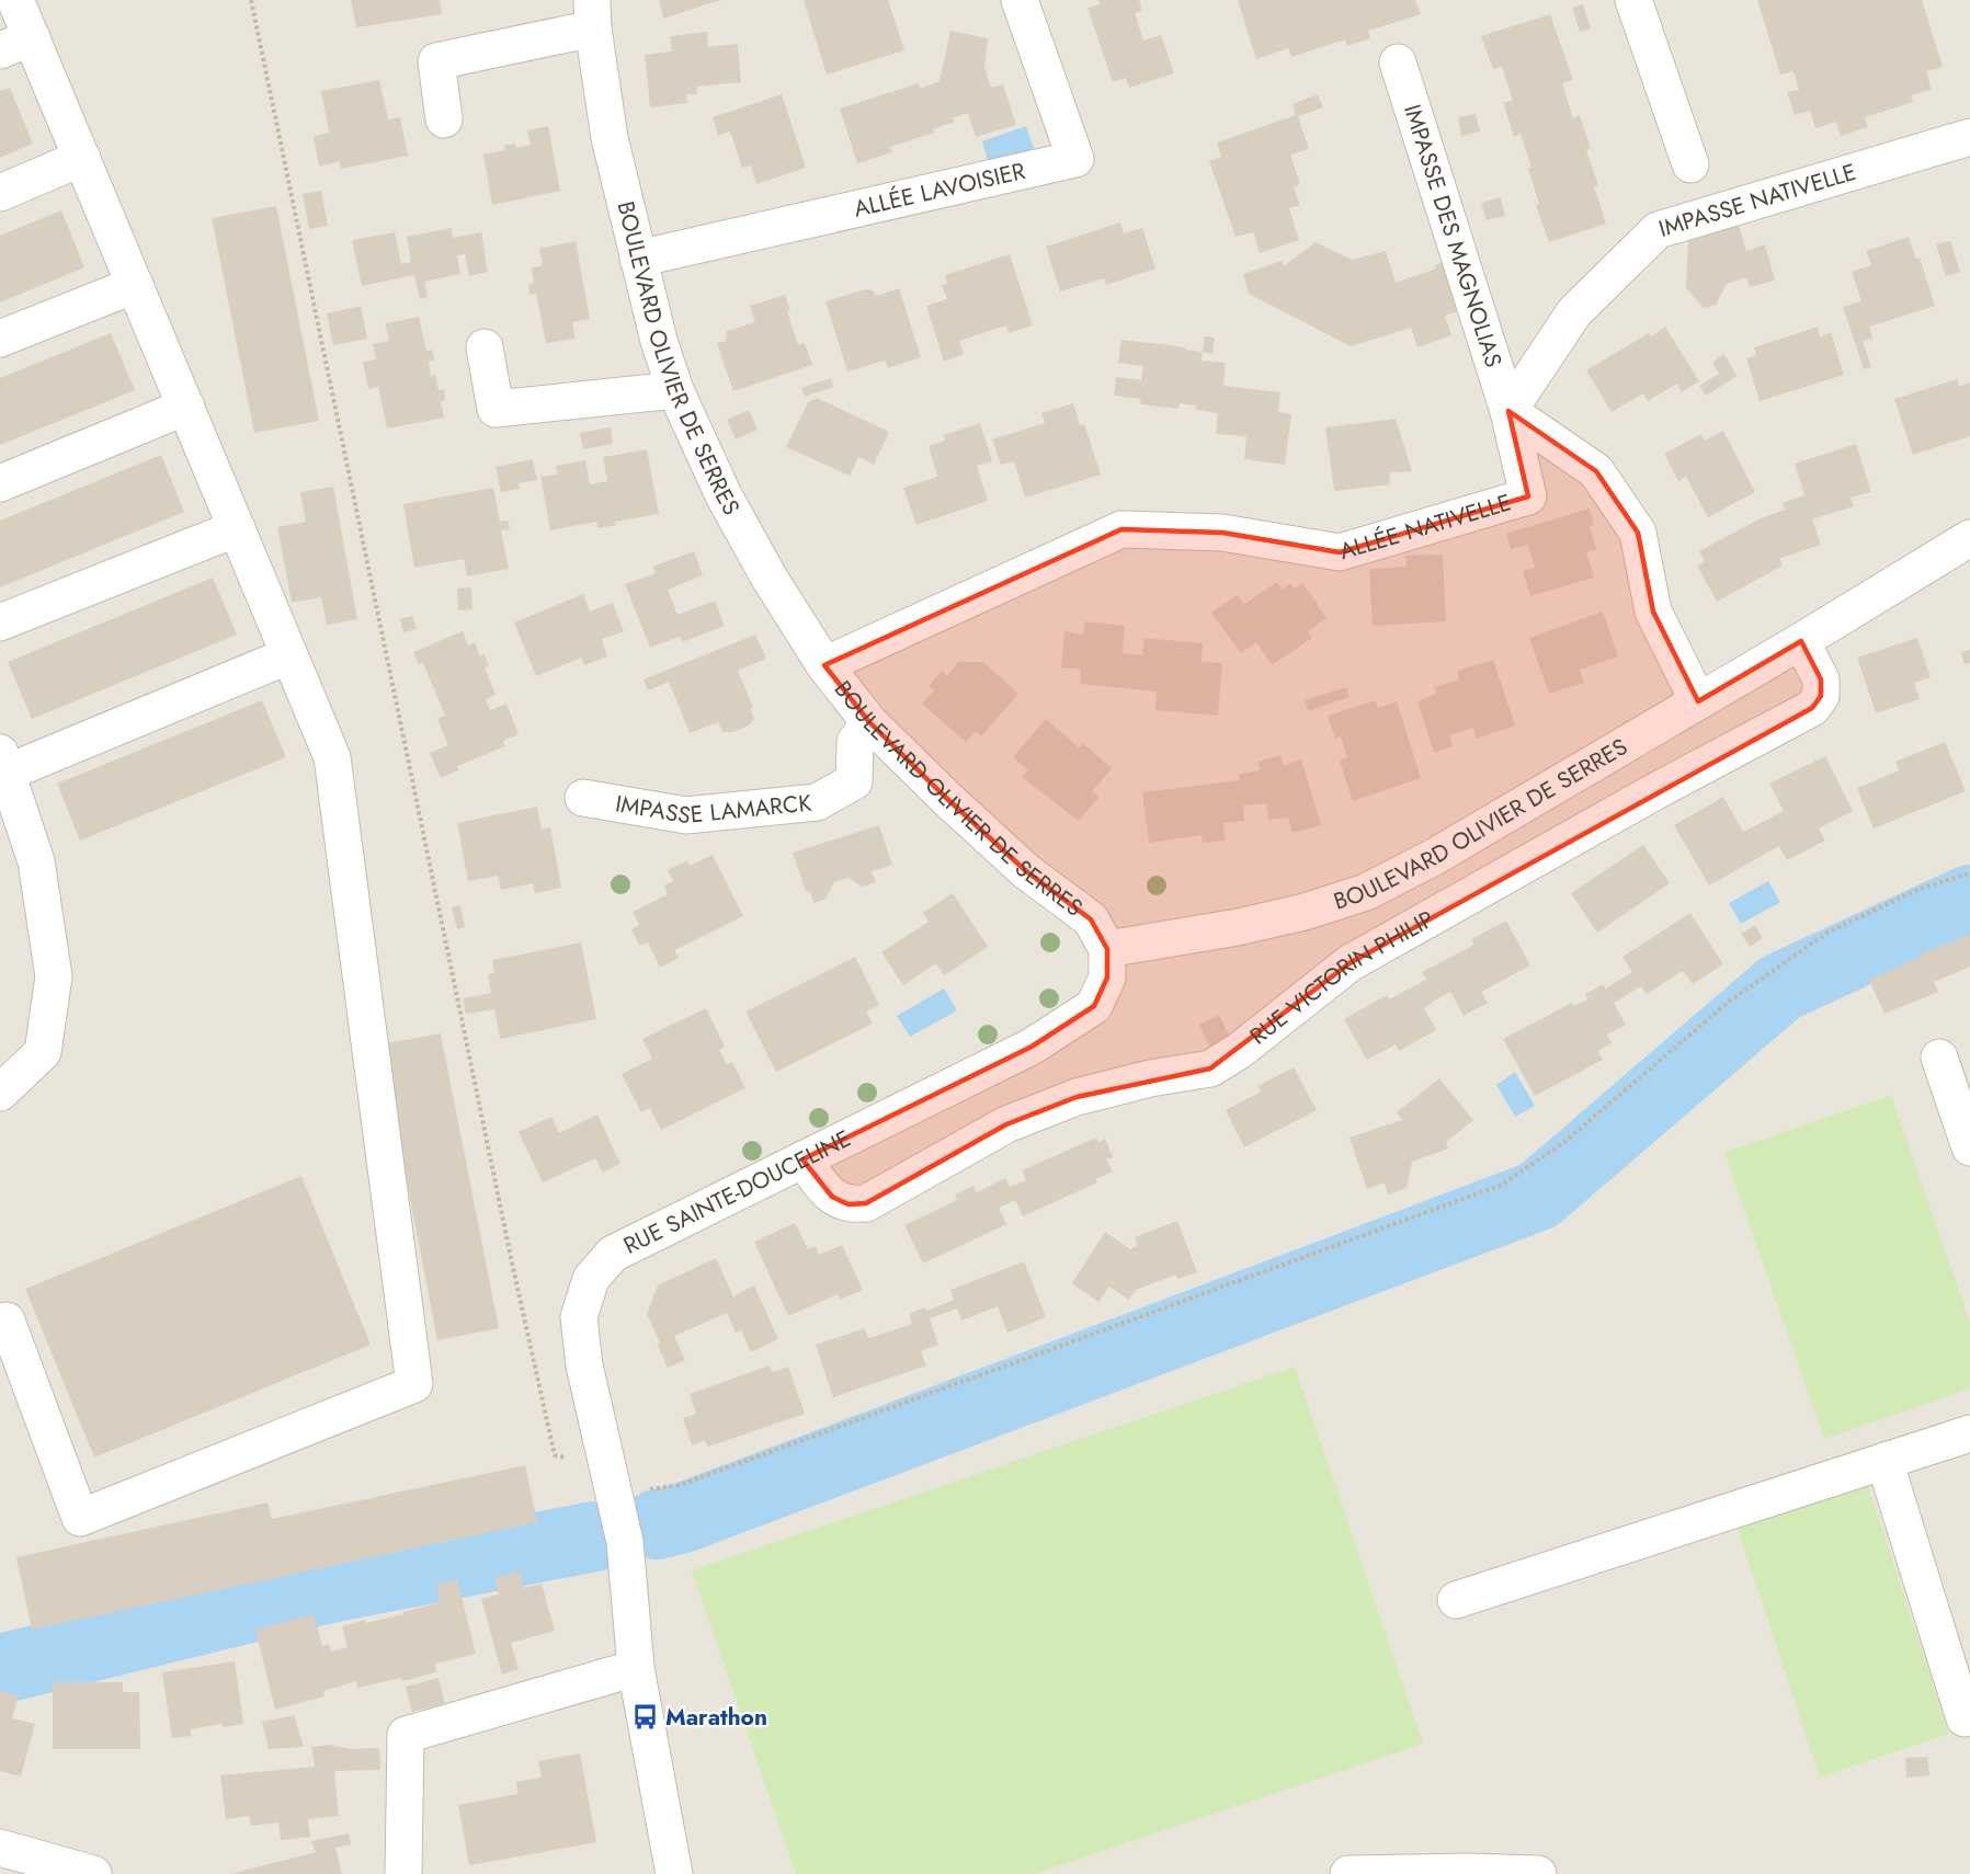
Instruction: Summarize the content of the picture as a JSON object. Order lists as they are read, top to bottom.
{
  "streets": {
    "street": [
      "ALLÉE LAVOISIER",
      "IMPASSE NATIVELLE",
      "IMPASSE DES MAGNOLIAS",
      "BOULEVARD OLIVIER DE SERRES",
      "ALLÉE NATIVELLE",
      "IMPASSE LAMARCK",
      "RUE VICTORIN PHILIP",
      "RUE SAINTE-DOUCELINE"
    ]
  },
  "crossings": [
    ["ALLÉE LAVOISIER", "BOULEVARD OLIVIER DE SERRES"],
    ["IMPASSE NATIVELLE", "IMPASSE DES MAGNOLIAS"],
    ["IMPASSE NATIVELLE", "ALLÉE NATIVELLE"],
    ["IMPASSE DES MAGNOLIAS", "ALLÉE NATIVELLE"],
    ["BOULEVARD OLIVIER DE SERRES", "ALLÉE NATIVELLE"],
    ["BOULEVARD OLIVIER DE SERRES", "IMPASSE LAMARCK"],
    ["BOULEVARD OLIVIER DE SERRES", "RUE VICTORIN PHILIP"],
    ["BOULEVARD OLIVIER DE SERRES", "RUE SAINTE-DOUCELINE"],
    ["RUE VICTORIN PHILIP", "RUE SAINTE-DOUCELINE"]
  ],
  "places": {
    "bus stop": ["Marathon"]
  }
}
